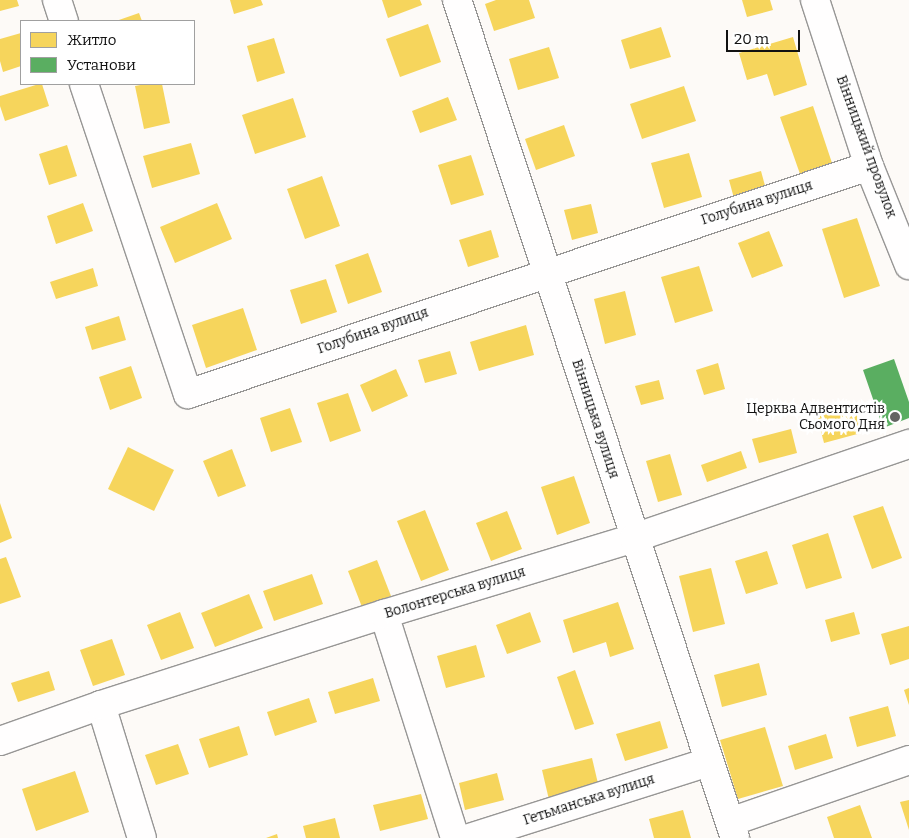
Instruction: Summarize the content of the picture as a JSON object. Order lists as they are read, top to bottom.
{
  "streets": {
    "street": [
      "Вінницький провулок",
      "Голубина вулиця",
      "Вінницька вулиця",
      "Волонтерська вулиця",
      "Гетьманська вулиця"
    ]
  },
  "crossings": [
    ["Вінницький провулок", "Голубина вулиця"],
    ["Голубина вулиця", "Вінницька вулиця"],
    ["Вінницька вулиця", "Волонтерська вулиця"],
    ["Вінницька вулиця", "Гетьманська вулиця"]
  ],
  "places": ["Церква Адвентистів Сьомого Дня"],
  "legend": ["Житло", "Установи"],
  "scale_bar": "20 m"
}
